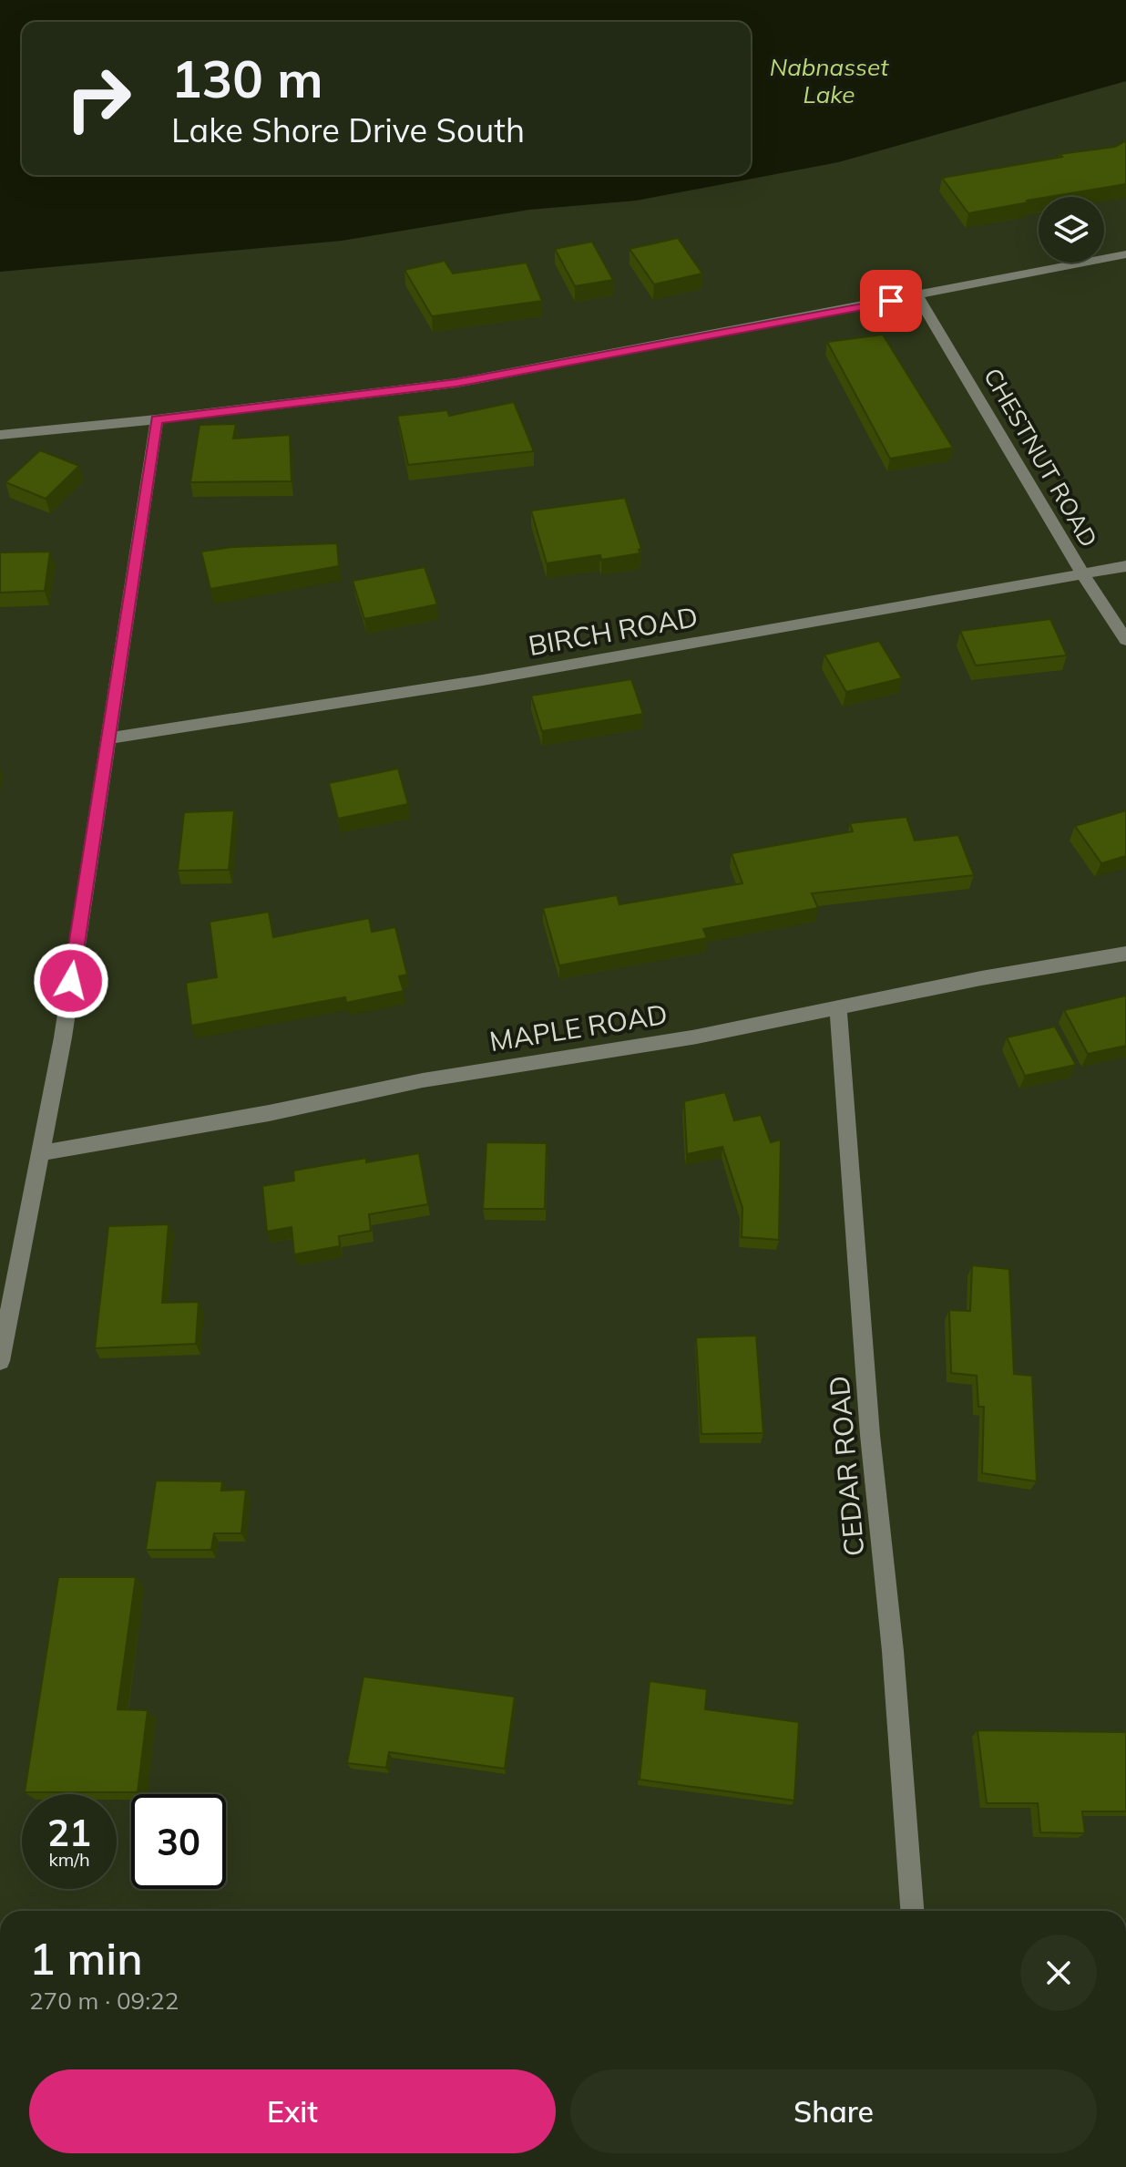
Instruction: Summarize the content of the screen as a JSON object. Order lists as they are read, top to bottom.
{
  "streets": {
    "street": [
      "CHESTNUT ROAD",
      "BIRCH ROAD",
      "MAPLE ROAD",
      "CEDAR ROAD"
    ]
  },
  "crossings": [
    ["CHESTNUT ROAD", "BIRCH ROAD"],
    ["MAPLE ROAD", "CEDAR ROAD"]
  ],
  "water": ["Nabnasset Lake"],
  "page": {
    "turn": ["130 m", "Lake Shore Drive South"],
    "speed": "21 km/h",
    "limit": "30",
    "heading": ["1 min", "270 m · 09:22"],
    "buttons": ["Exit", "Share"]
  }
}
